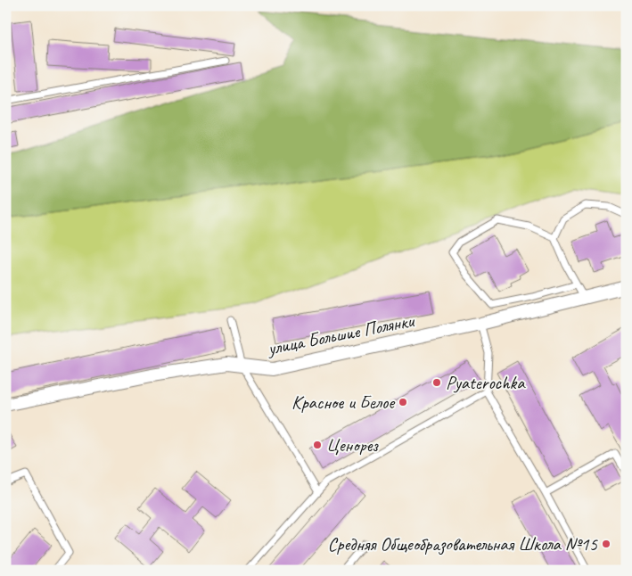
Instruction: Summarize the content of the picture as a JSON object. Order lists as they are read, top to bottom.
{
  "streets": {
    "street": ["улица Большие Полянки"]
  },
  "places": [
    "Pyaterochka",
    "Красное и Белое",
    "Ценорез",
    "Средняя Общеобразовательная Школа №15"
  ]
}
